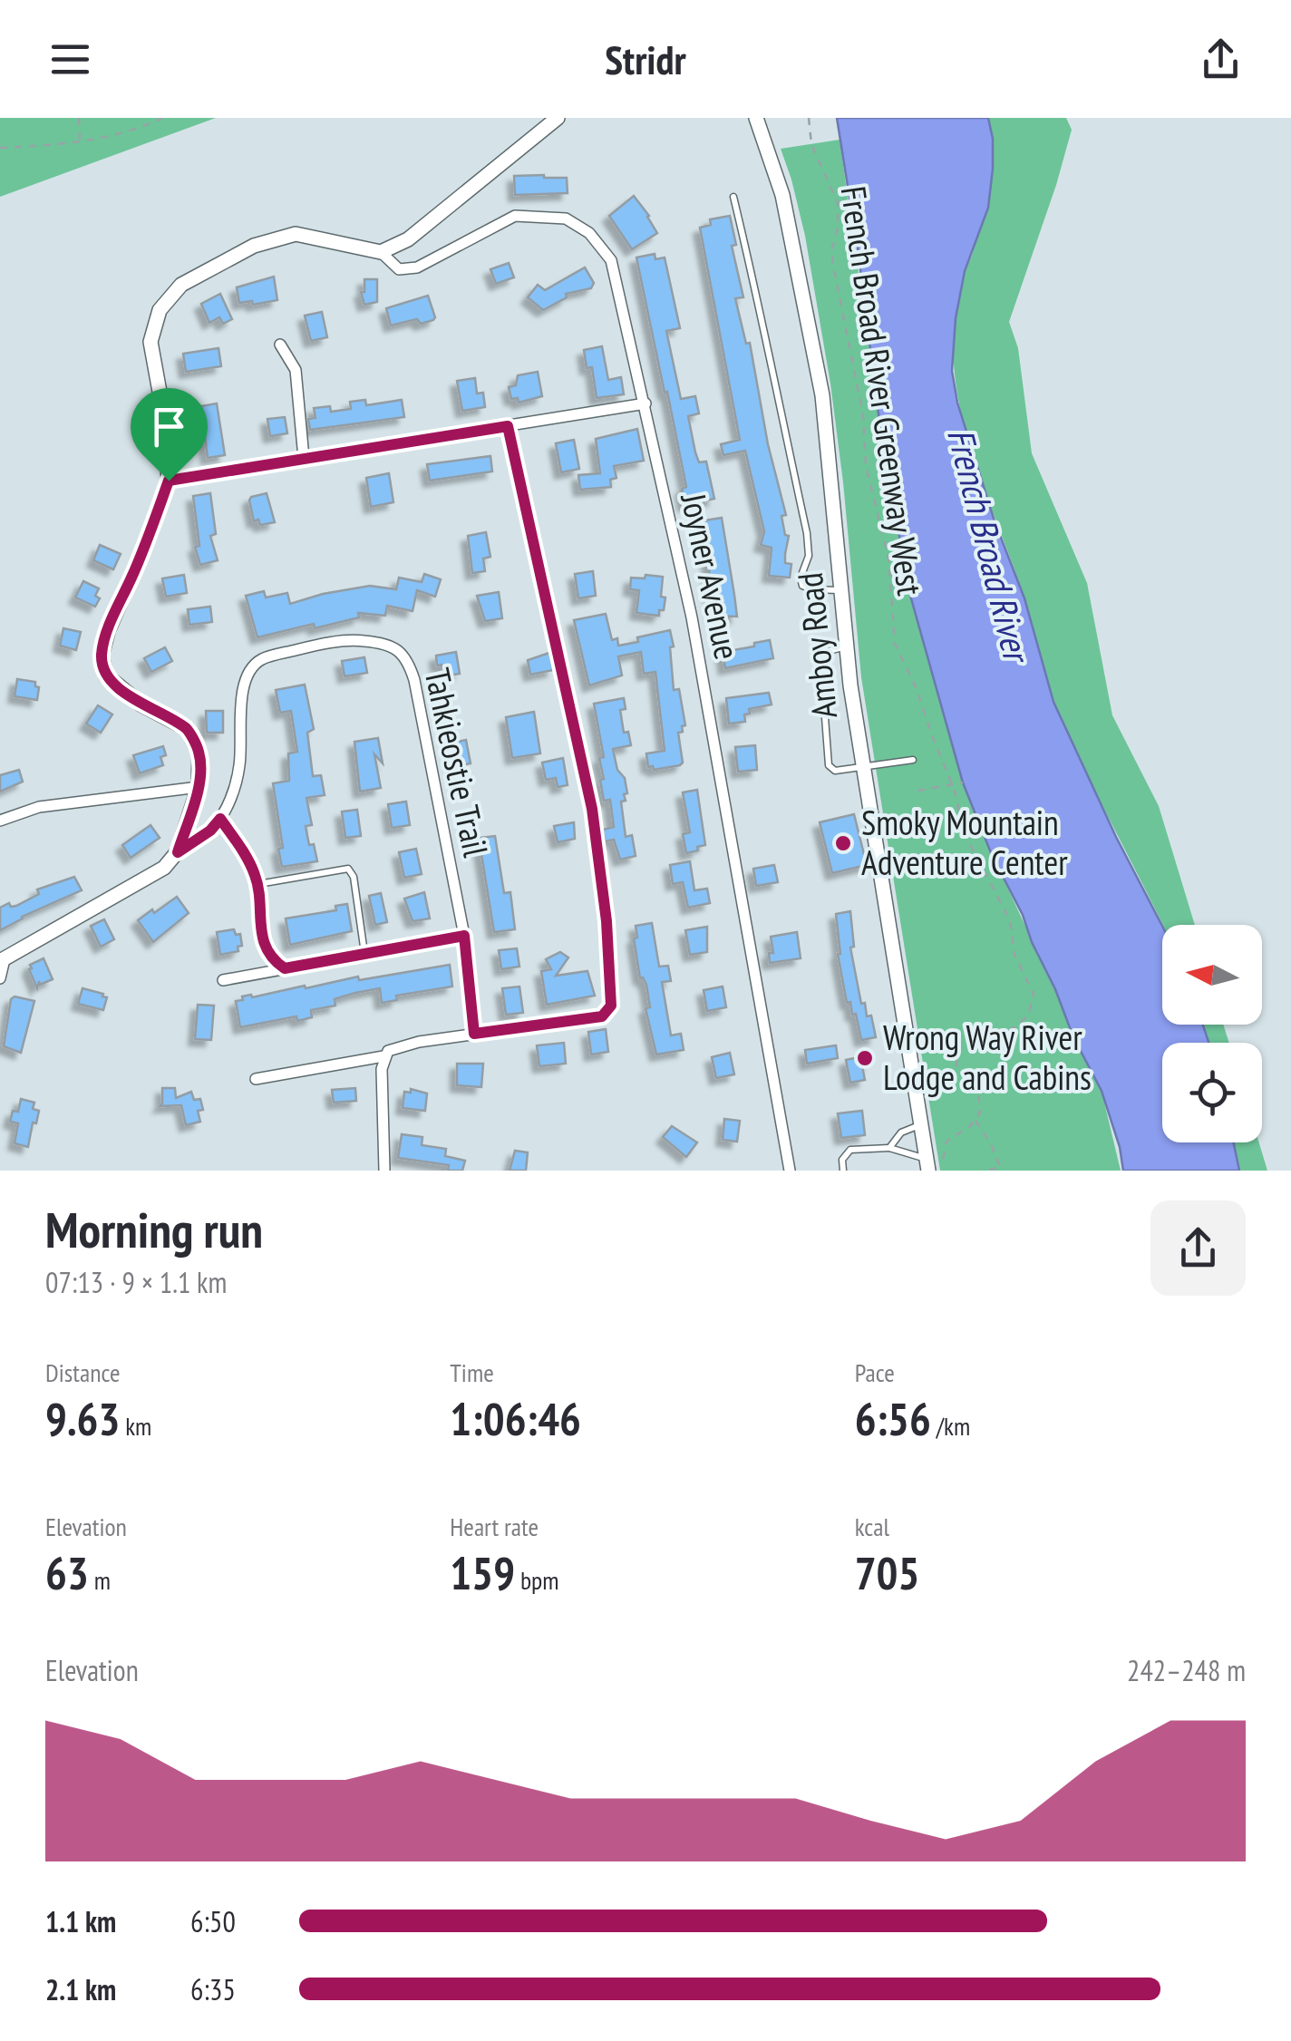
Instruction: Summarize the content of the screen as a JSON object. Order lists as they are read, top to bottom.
{
  "streets": {
    "street": ["Joyner Avenue", "Amboy Road", "Tahkieostie Trail"],
    "path": ["French Broad River Greenway West"]
  },
  "water": ["French Broad River"],
  "places": ["Smoky Mountain Adventure Center", "Wrong Way River Lodge and Cabins"],
  "north": "left",
  "page": {
    "header": "Stridr",
    "heading": ["Morning run", "07:13 · 9 × 1.1 km"],
    "stats": [
      ["Distance", "9.63 km"],
      ["Time", "1:06:46"],
      ["Pace", "6:56 /km"],
      ["Elevation", "63 m"],
      ["Heart rate", "159 bpm"],
      ["kcal", "705"]
    ],
    "chart": ["Elevation", "242–248 m"],
    "list": [
      {
        "name": "1.1 km",
        "note": "6:50"
      },
      {
        "name": "2.1 km",
        "note": "6:35"
      }
    ]
  }
}
